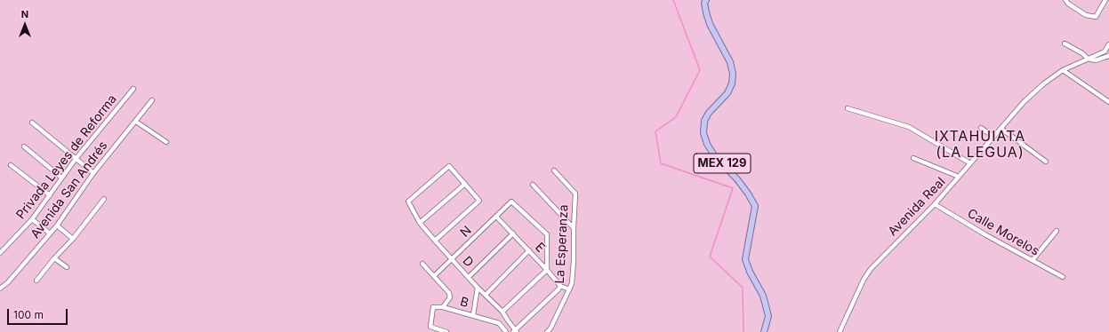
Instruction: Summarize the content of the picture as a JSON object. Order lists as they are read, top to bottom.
{
  "streets": {
    "main road": ["MEX 129"],
    "street": [
      "Privada Leyes de Reforma",
      "Avenida San Andrés",
      "Avenida Real",
      "N",
      "Calle Morelos",
      "La Esperanza",
      "E",
      "D",
      "B"
    ]
  },
  "crossings": [
    ["Avenida Real", "Calle Morelos"],
    ["N", "E"],
    ["N", "D"],
    ["La Esperanza", "E"]
  ],
  "districts": ["IXTAHUIATA (LA LEGUA)"],
  "scale_bar": "100 m",
  "north": "top"
}
